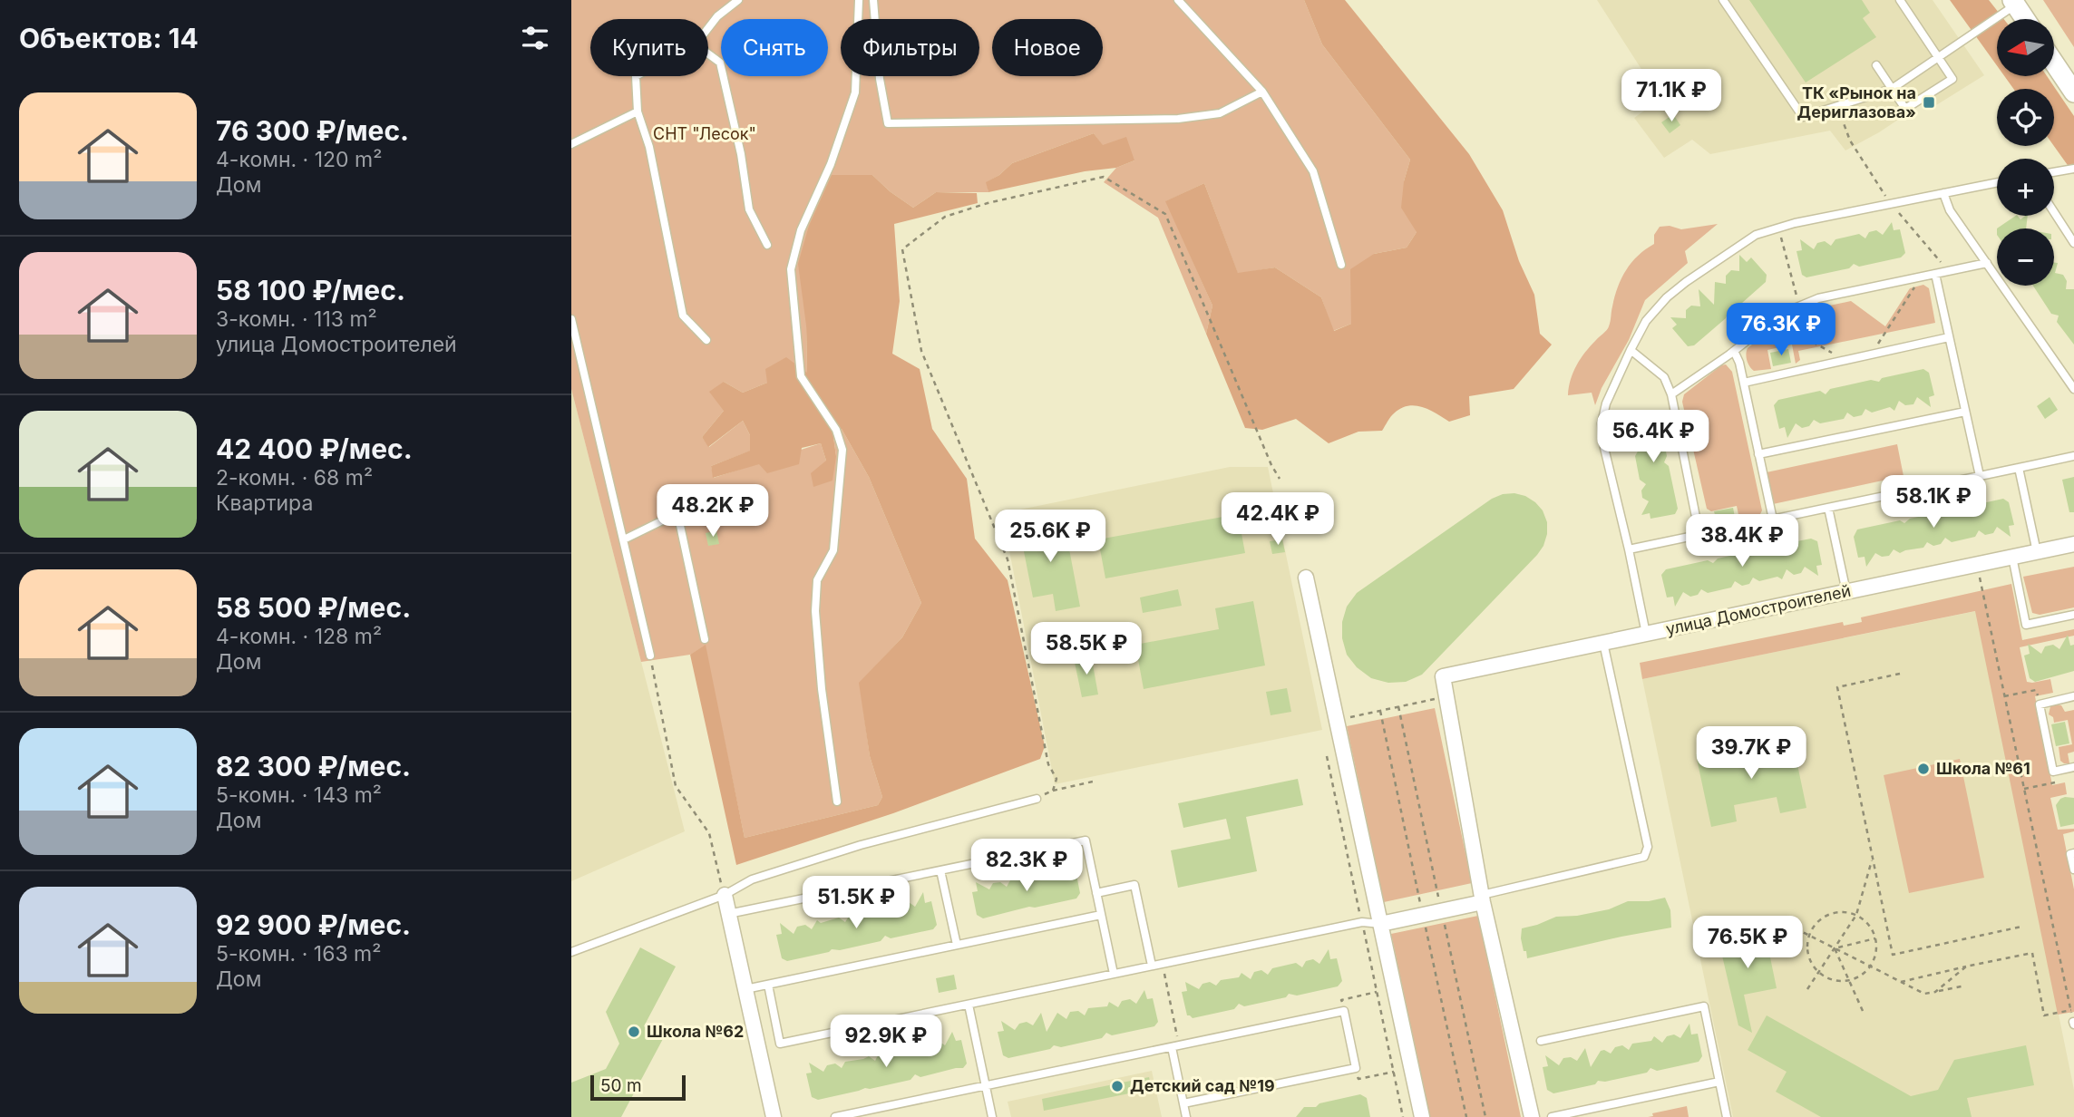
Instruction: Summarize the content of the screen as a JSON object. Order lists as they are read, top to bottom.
{
  "streets": {
    "street": ["улица Домостроителей"]
  },
  "parks": ["СНТ \"Лесок\""],
  "places": {
    "transit": ["ТК «Рынок на Дериглазова»"],
    "other": ["Школа №61", "Школа №62", "Детский сад №19"]
  },
  "scale_bar": "50 m",
  "north": "left",
  "page": {
    "heading": "Объектов: 14",
    "map_buttons": ["+", "−"],
    "chip": [
      "Купить",
      "Снять",
      "Фильтры",
      "Новое"
    ],
    "price": [
      "71.1K ₽",
      "76.3K ₽",
      "56.4K ₽",
      "58.1K ₽",
      "48.2K ₽",
      "42.4K ₽",
      "25.6K ₽",
      "38.4K ₽",
      "58.5K ₽",
      "39.7K ₽",
      "82.3K ₽",
      "51.5K ₽",
      "76.5K ₽",
      "92.9K ₽"
    ],
    "list": [
      {
        "name": "76 300 ₽/мес.",
        "note": "4-комн. · 120 m² · Дом"
      },
      {
        "name": "58 100 ₽/мес.",
        "note": "3-комн. · 113 m² · улица Домостроителей"
      },
      {
        "name": "42 400 ₽/мес.",
        "note": "2-комн. · 68 m² · Квартира"
      },
      {
        "name": "58 500 ₽/мес.",
        "note": "4-комн. · 128 m² · Дом"
      },
      {
        "name": "82 300 ₽/мес.",
        "note": "5-комн. · 143 m² · Дом"
      },
      {
        "name": "92 900 ₽/мес.",
        "note": "5-комн. · 163 m² · Дом"
      }
    ],
    "scale": "50 m"
  }
}
